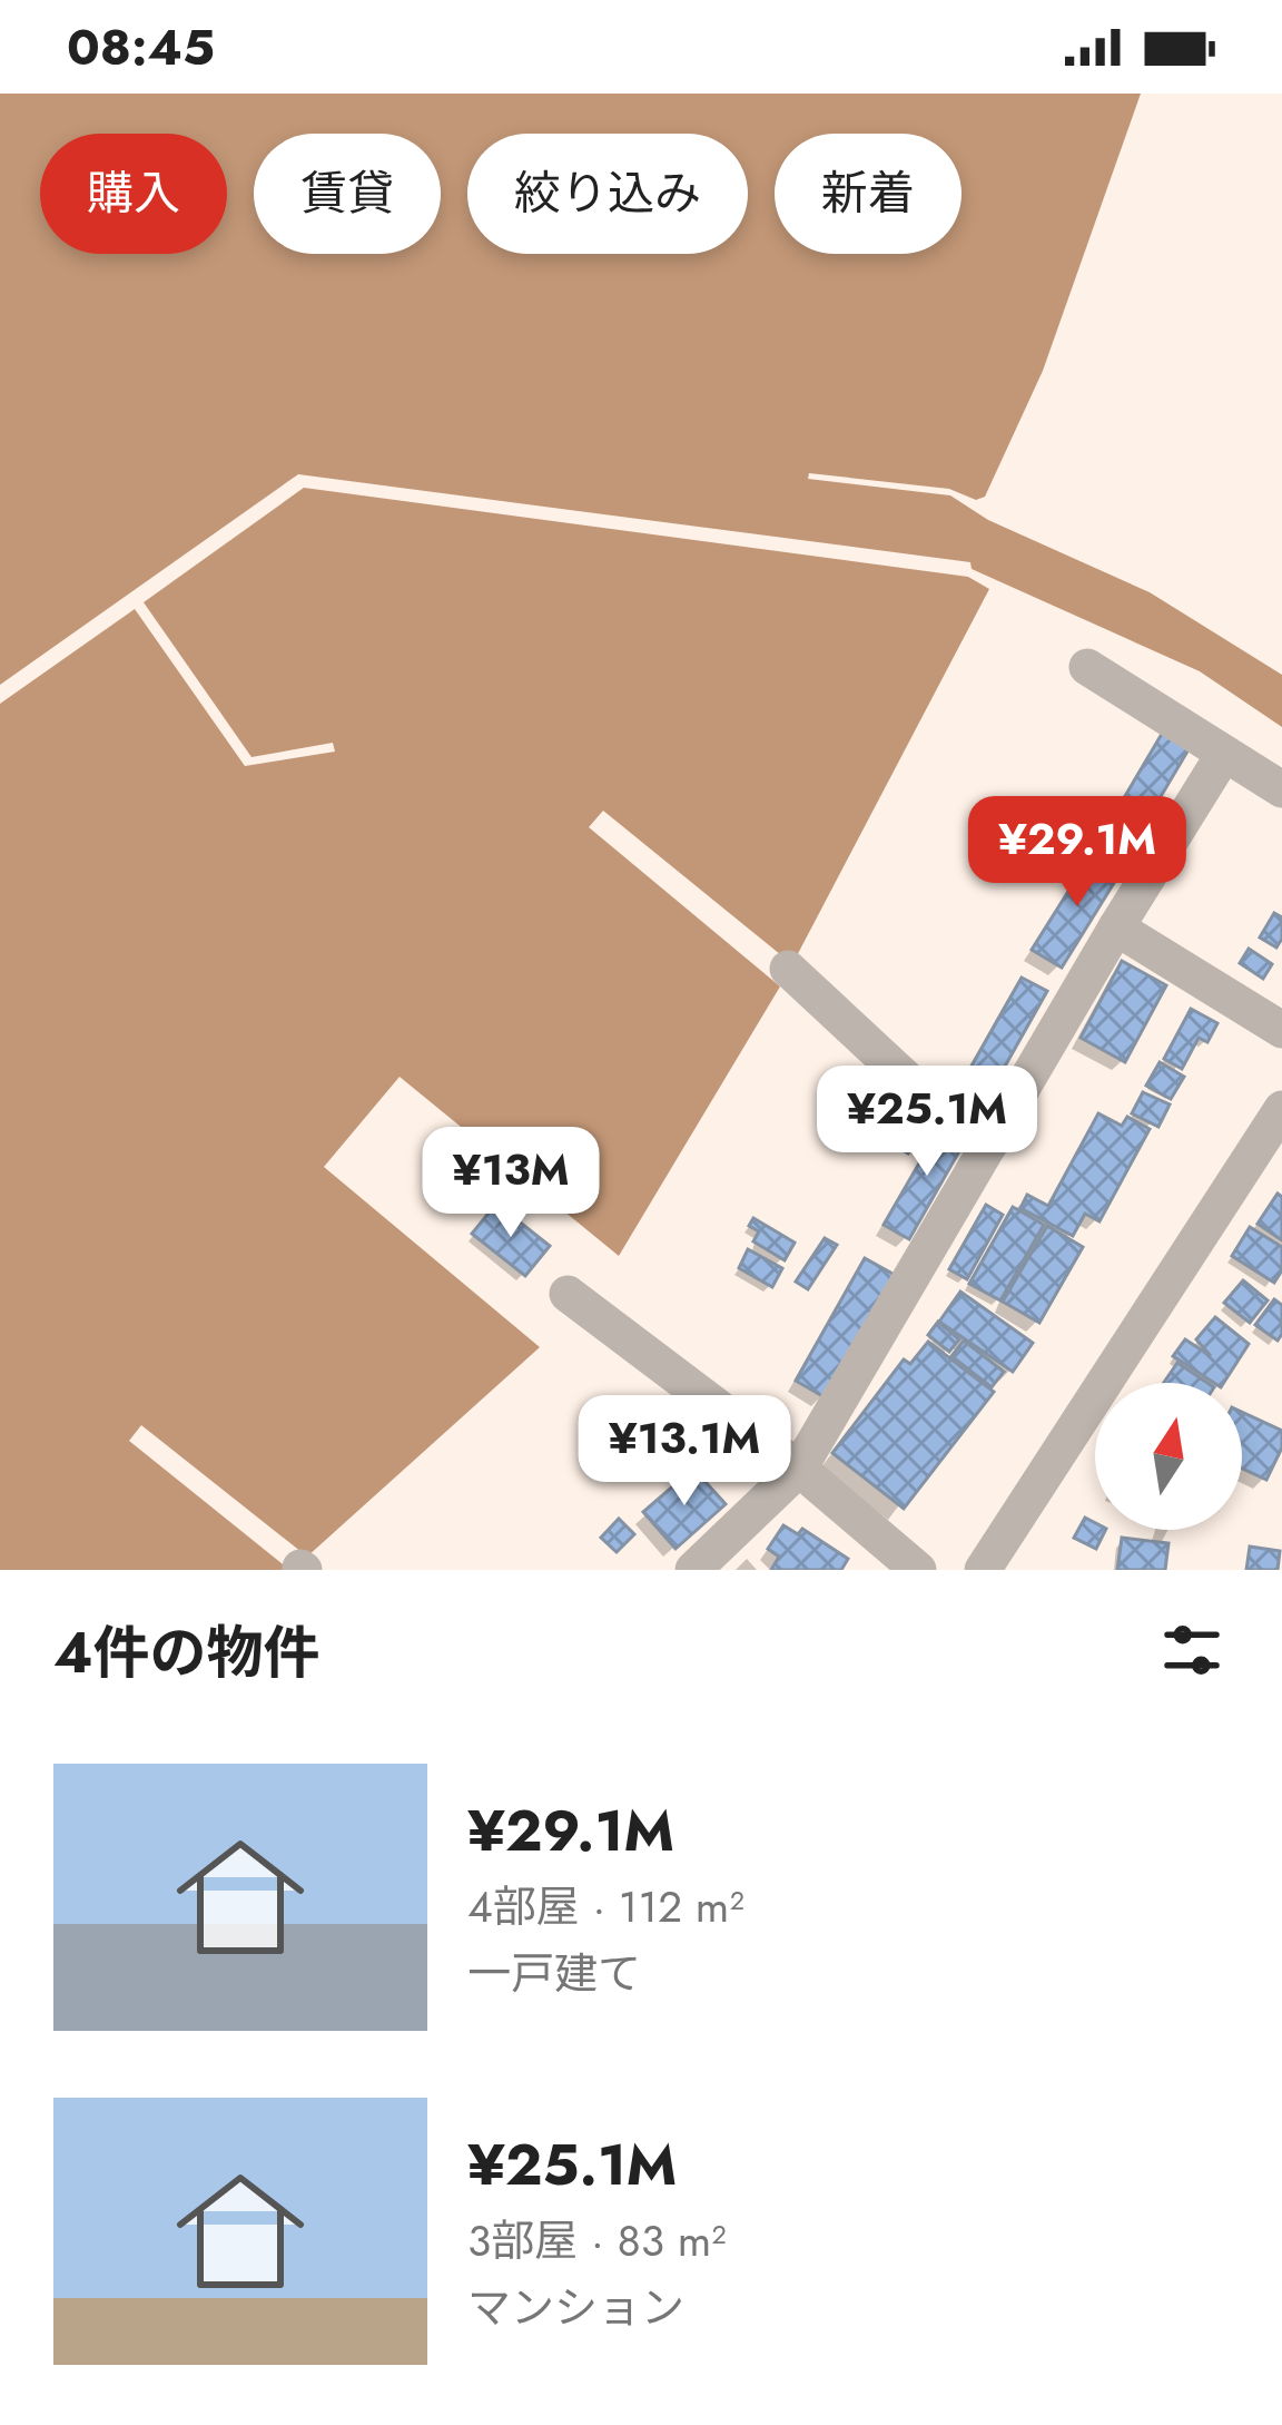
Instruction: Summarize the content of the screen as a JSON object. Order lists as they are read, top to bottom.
{
  "north": "top",
  "page": {
    "status": "08:45",
    "chip": [
      "購入",
      "賃貸",
      "絞り込み",
      "新着"
    ],
    "price": [
      "¥29.1M",
      "¥25.1M",
      "¥13M",
      "¥13.1M"
    ],
    "heading": "4件の物件",
    "list": [
      {
        "name": "¥29.1M",
        "note": "4部屋 · 112 m² · 一戸建て"
      },
      {
        "name": "¥25.1M",
        "note": "3部屋 · 83 m² · マンション"
      }
    ]
  }
}
